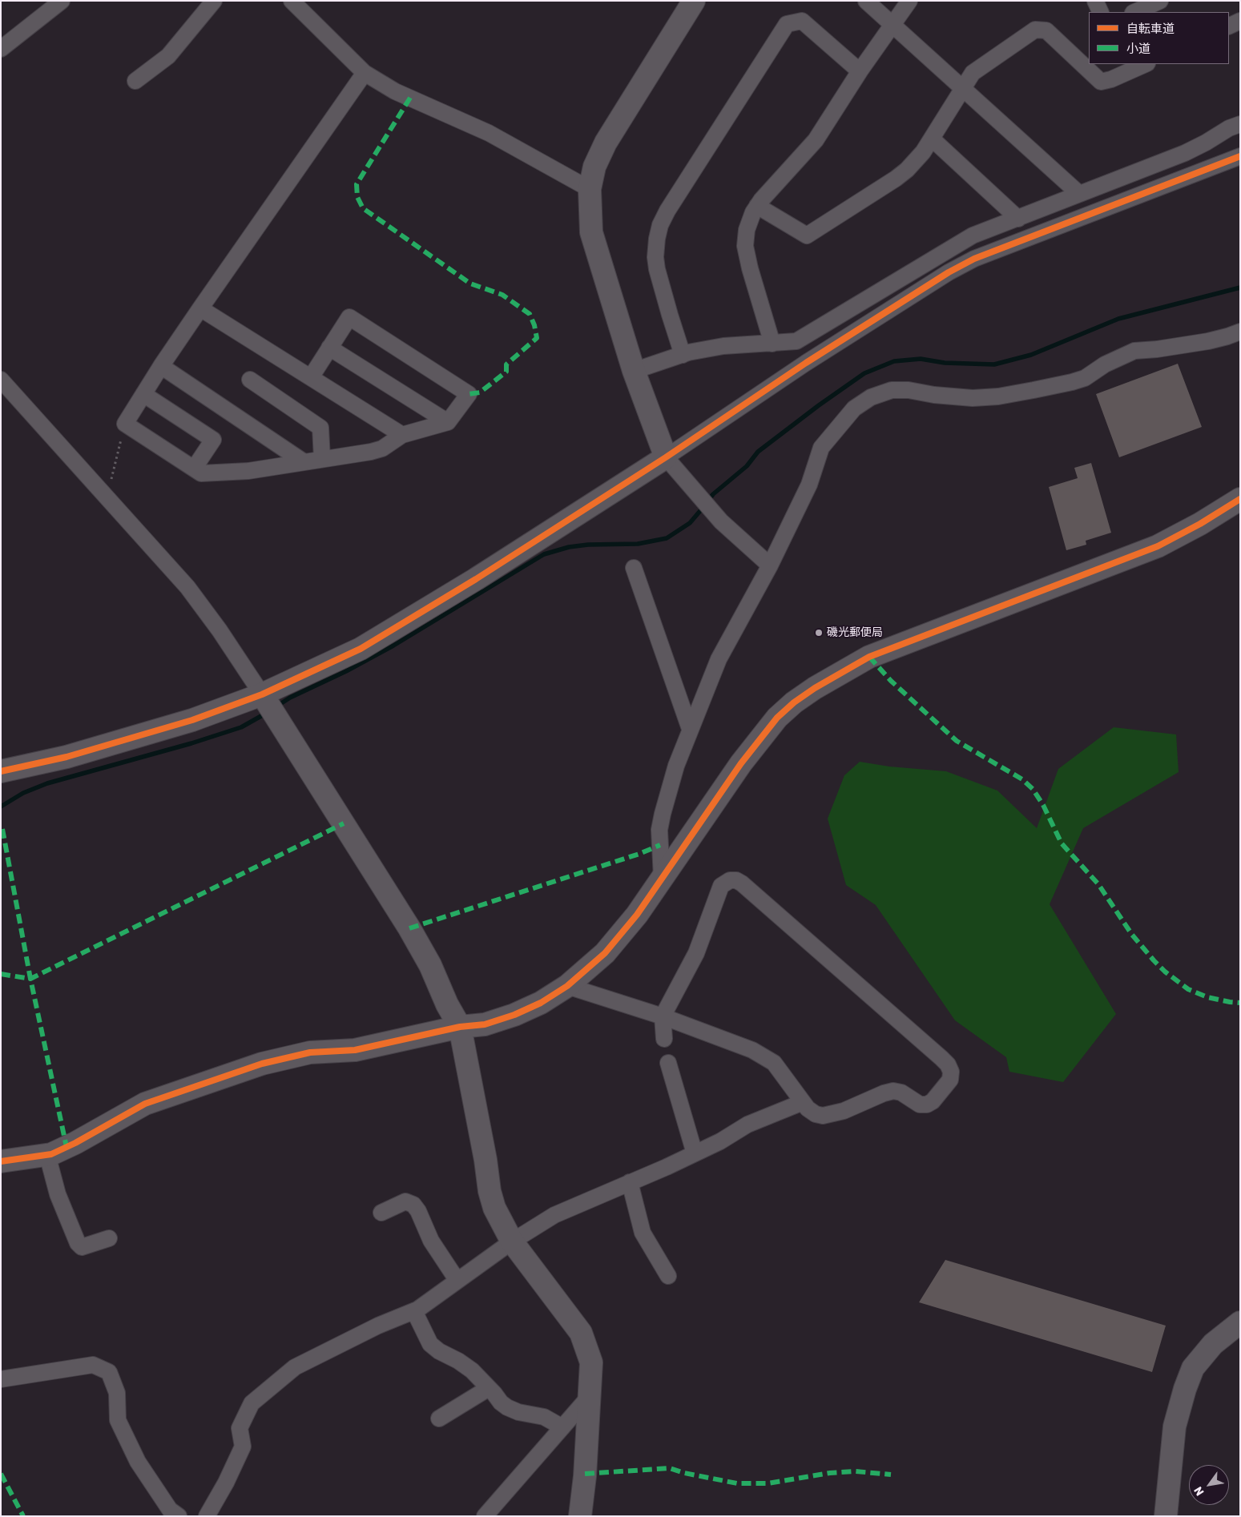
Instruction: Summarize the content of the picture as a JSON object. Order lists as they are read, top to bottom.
{
  "places": ["磯光郵便局"],
  "legend": ["自転車道", "小道"],
  "north": "bottom left"
}
